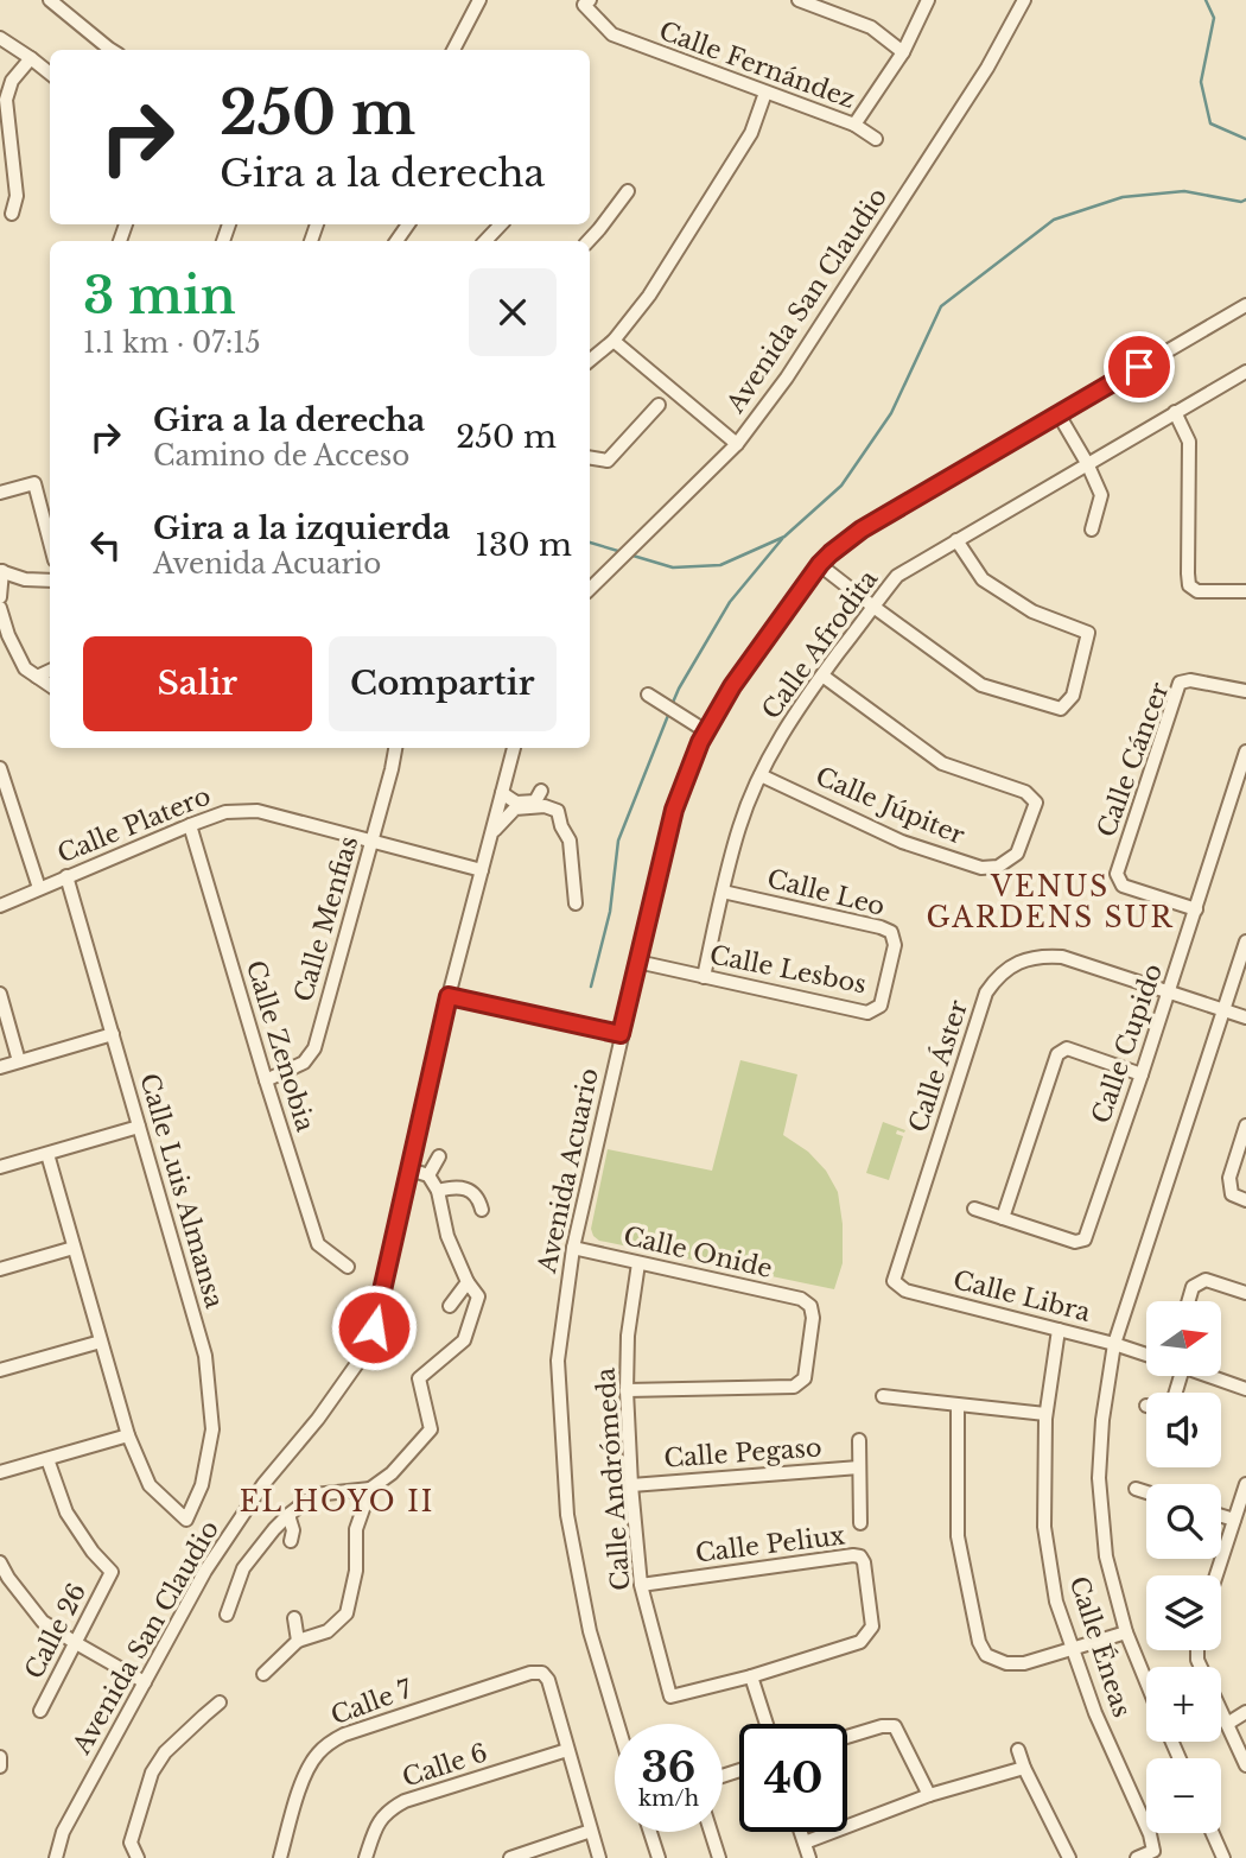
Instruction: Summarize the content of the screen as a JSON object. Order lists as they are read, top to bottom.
{
  "streets": {
    "street": [
      "Calle Fernández",
      "Avenida San Claudio",
      "Calle Afrodita",
      "Calle Cáncer",
      "Calle Júpiter",
      "Calle Platero",
      "Calle Leo",
      "Calle Menfias",
      "Calle Lesbos",
      "Calle Cupido",
      "Calle Zenobia",
      "Calle Áster",
      "Avenida Acuario",
      "Calle Luis Almansa",
      "Calle Onide",
      "Calle Libra",
      "Calle Pegaso",
      "Calle Andrómeda",
      "Calle Peliux",
      "Calle 26",
      "Calle Éneas",
      "Calle 7",
      "Calle 6"
    ]
  },
  "crossings": [
    ["Avenida San Claudio", "Calle Platero"],
    ["Calle Afrodita", "Calle Júpiter"],
    ["Calle Afrodita", "Calle Leo"],
    ["Calle Afrodita", "Calle Lesbos"],
    ["Calle Cáncer", "Calle Cupido"],
    ["Calle Platero", "Calle Menfias"],
    ["Calle Platero", "Calle Zenobia"],
    ["Calle Platero", "Calle Luis Almansa"],
    ["Calle Leo", "Calle Lesbos"],
    ["Calle Menfias", "Calle Zenobia"],
    ["Calle Lesbos", "Avenida Acuario"],
    ["Calle Cupido", "Calle Áster"],
    ["Calle Áster", "Calle Libra"],
    ["Avenida Acuario", "Calle Onide"],
    ["Calle Onide", "Calle Andrómeda"],
    ["Calle Libra", "Calle Éneas"],
    ["Calle Pegaso", "Calle Andrómeda"],
    ["Calle Andrómeda", "Calle Peliux"],
    ["Calle 7", "Calle 6"]
  ],
  "districts": ["VENUS GARDENS SUR", "EL HOYO II"],
  "north": "right",
  "page": {
    "turn": ["250 m", "Gira a la derecha"],
    "heading": ["3 min", "1.1 km · 07:15"],
    "list": [
      {
        "name": "Gira a la derecha",
        "note": "Camino de Acceso",
        "value": "250 m"
      },
      {
        "name": "Gira a la izquierda",
        "note": "Avenida Acuario",
        "value": "130 m"
      }
    ],
    "buttons": ["Salir", "Compartir"],
    "map_buttons": ["+", "−"],
    "speed": "36 km/h",
    "limit": "40"
  }
}
